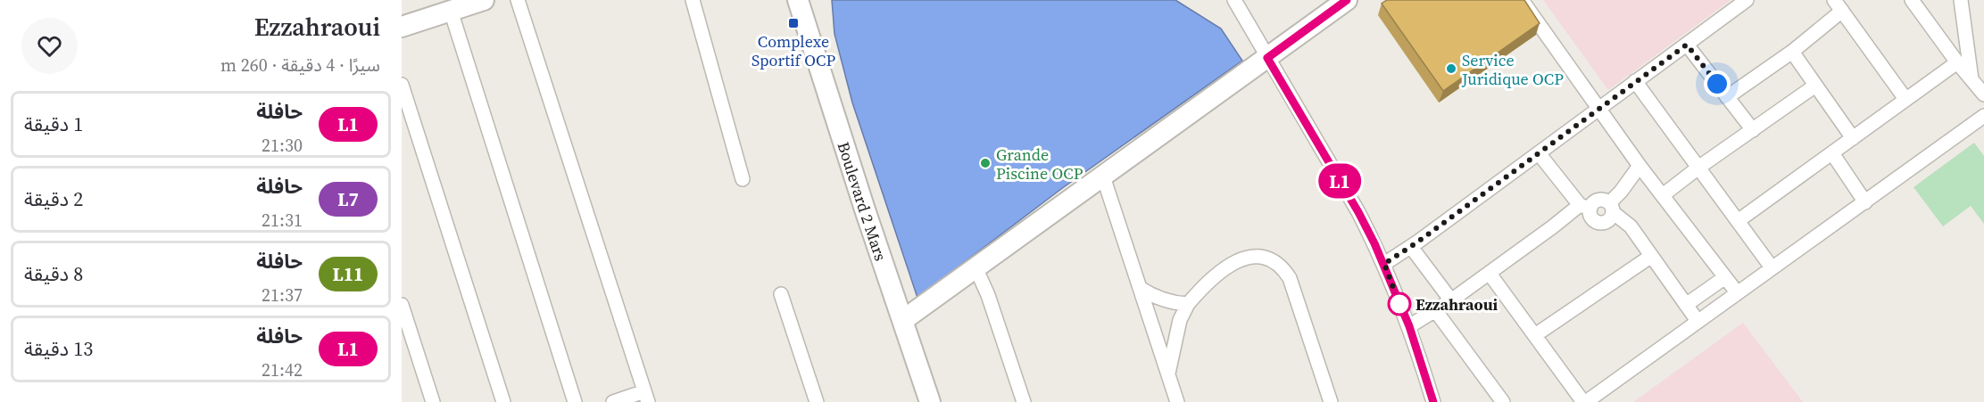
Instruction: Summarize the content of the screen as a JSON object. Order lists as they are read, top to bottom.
{
  "streets": {
    "street": ["Boulevard 2 Mars"]
  },
  "places": {
    "transit": ["Complexe Sportif OCP"],
    "other": ["Service Juridique OCP", "Grande Piscine OCP", "Ezzahraoui"]
  },
  "lines": ["bus line L1"],
  "page": {
    "on_map": "L1",
    "heading": ["Ezzahraoui", "سيرًا · 4 دقيقة · 260 m"],
    "list": [
      {
        "mark": "L1",
        "name": "حافلة",
        "note": "21:30",
        "value": "1 دقيقة"
      },
      {
        "mark": "L7",
        "name": "حافلة",
        "note": "21:31",
        "value": "2 دقيقة"
      },
      {
        "mark": "L11",
        "name": "حافلة",
        "note": "21:37",
        "value": "8 دقيقة"
      },
      {
        "mark": "L1",
        "name": "حافلة",
        "note": "21:42",
        "value": "13 دقيقة"
      }
    ]
  }
}
